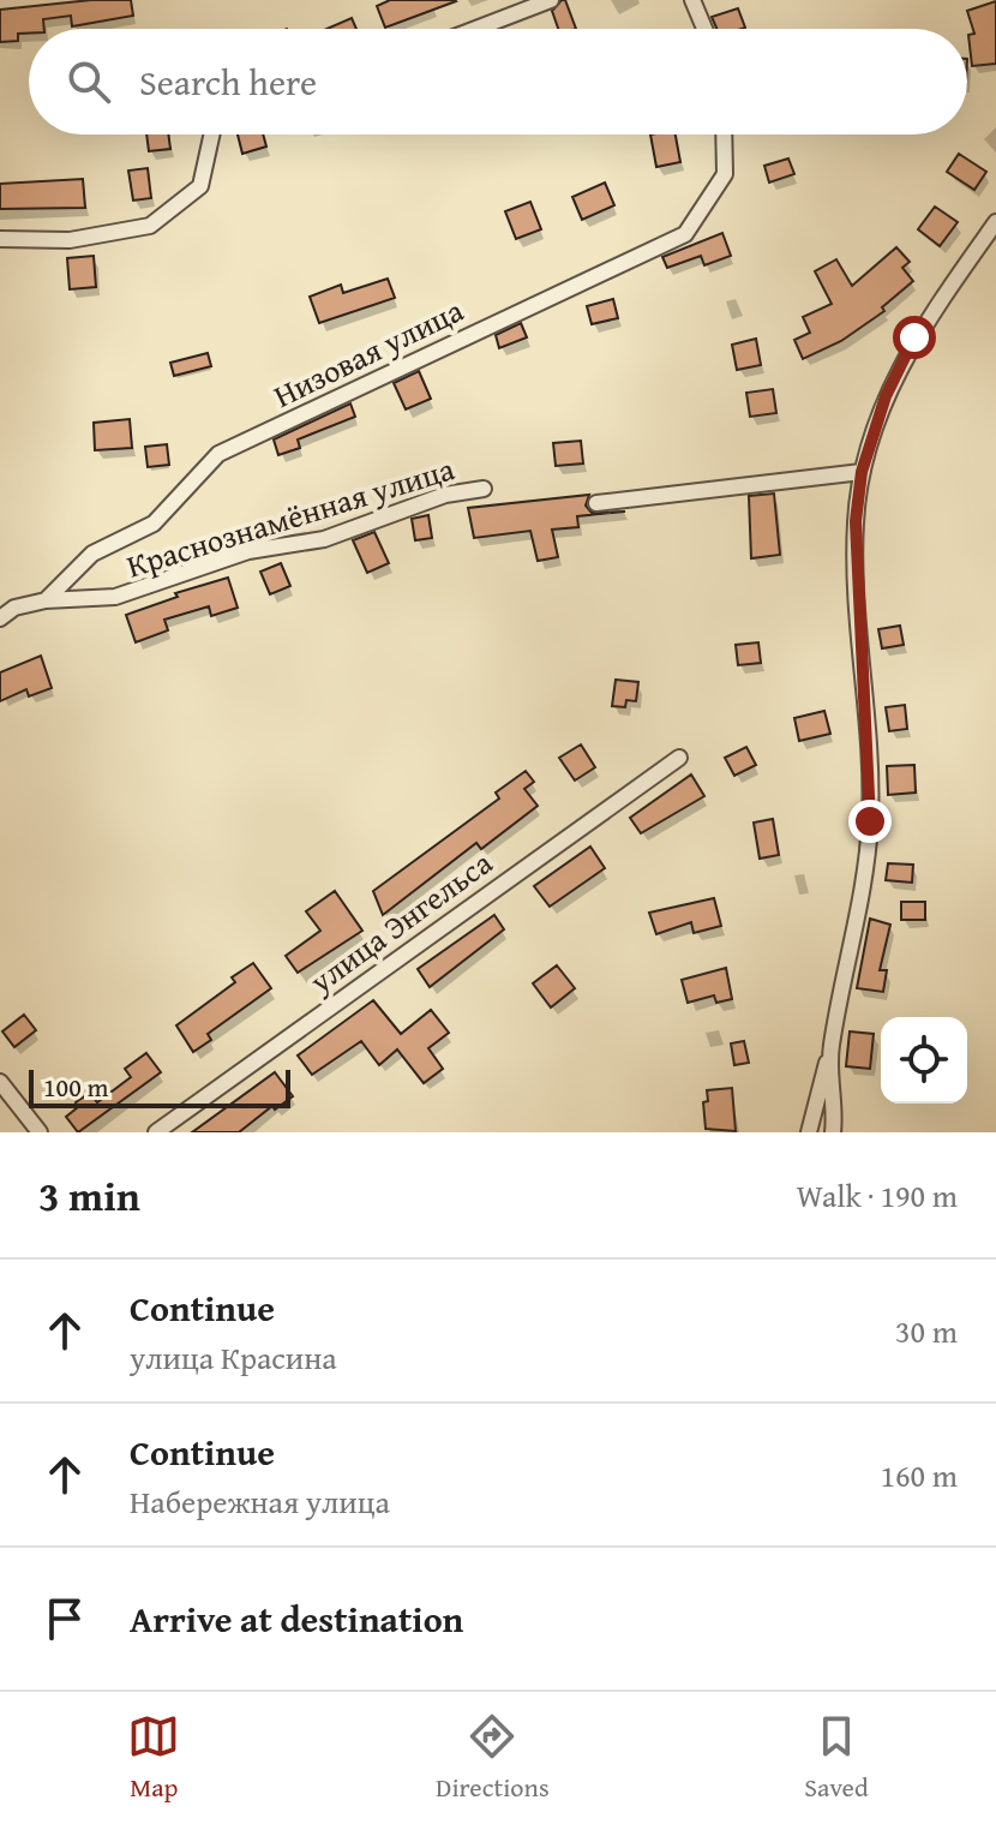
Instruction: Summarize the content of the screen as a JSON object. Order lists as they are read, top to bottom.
{
  "streets": {
    "street": ["Низовая улица", "Краснознамённая улица", "улица Энгельса"]
  },
  "crossings": [
    ["Низовая улица", "Краснознамённая улица"]
  ],
  "scale_bar": "100 m",
  "page": {
    "search": "Search here",
    "scale": "100 m",
    "heading": ["3 min", "Walk · 190 m"],
    "list": [
      ["Continue", "улица Красина", "30 m"],
      ["Continue", "Набережная улица", "160 m"],
      "Arrive at destination"
    ],
    "nav": ["Map", "Directions", "Saved"]
  }
}
